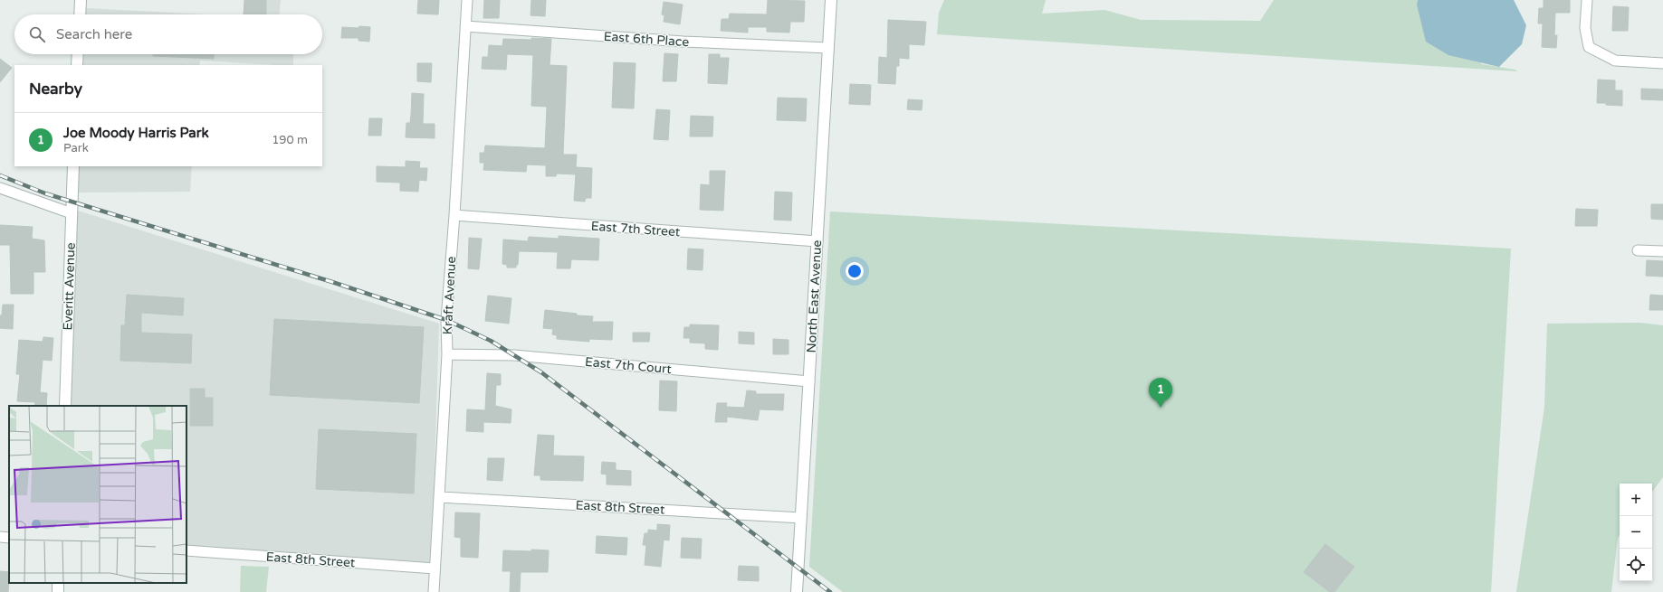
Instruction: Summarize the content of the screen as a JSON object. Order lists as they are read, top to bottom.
{
  "streets": {
    "main road": ["Everitt Avenue", "North East Avenue"],
    "street": [
      "East 6th Place",
      "East 7th Street",
      "Kraft Avenue",
      "East 7th Court",
      "East 8th Street"
    ]
  },
  "crossings": [
    ["East 6th Place", "Kraft Avenue"],
    ["East 6th Place", "North East Avenue"],
    ["East 7th Street", "Kraft Avenue"],
    ["East 7th Street", "North East Avenue"],
    ["Kraft Avenue", "East 7th Court"],
    ["Kraft Avenue", "East 8th Street"],
    ["North East Avenue", "East 7th Court"],
    ["North East Avenue", "East 8th Street"]
  ],
  "page": {
    "search": "Search here",
    "heading": "Nearby",
    "list": [
      {
        "mark": "1",
        "name": "Joe Moody Harris Park",
        "note": "Park",
        "value": "190 m"
      }
    ],
    "pins": "1",
    "map_buttons": ["+", "−"]
  }
}
